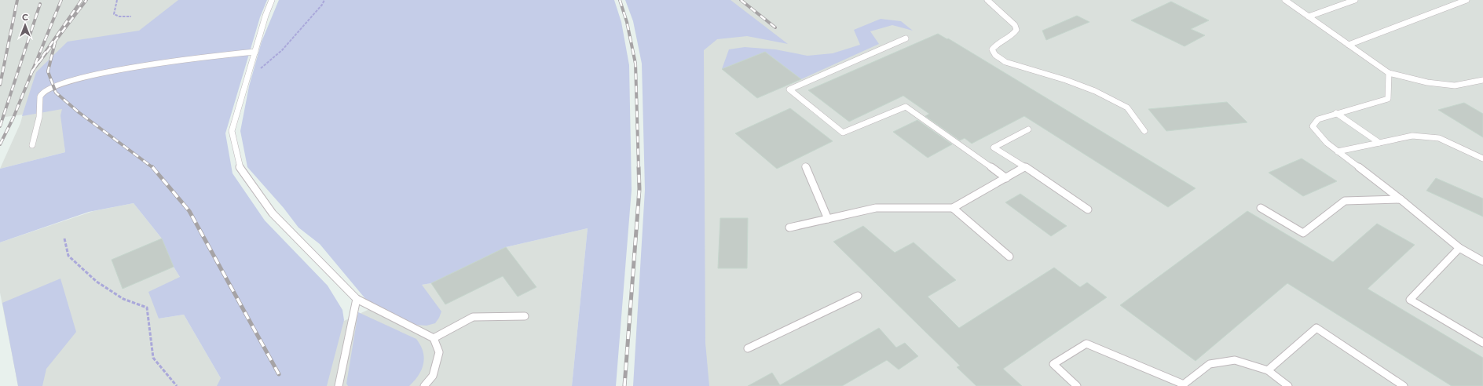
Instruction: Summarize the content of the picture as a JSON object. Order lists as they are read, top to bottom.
{
  "north": "top"
}
